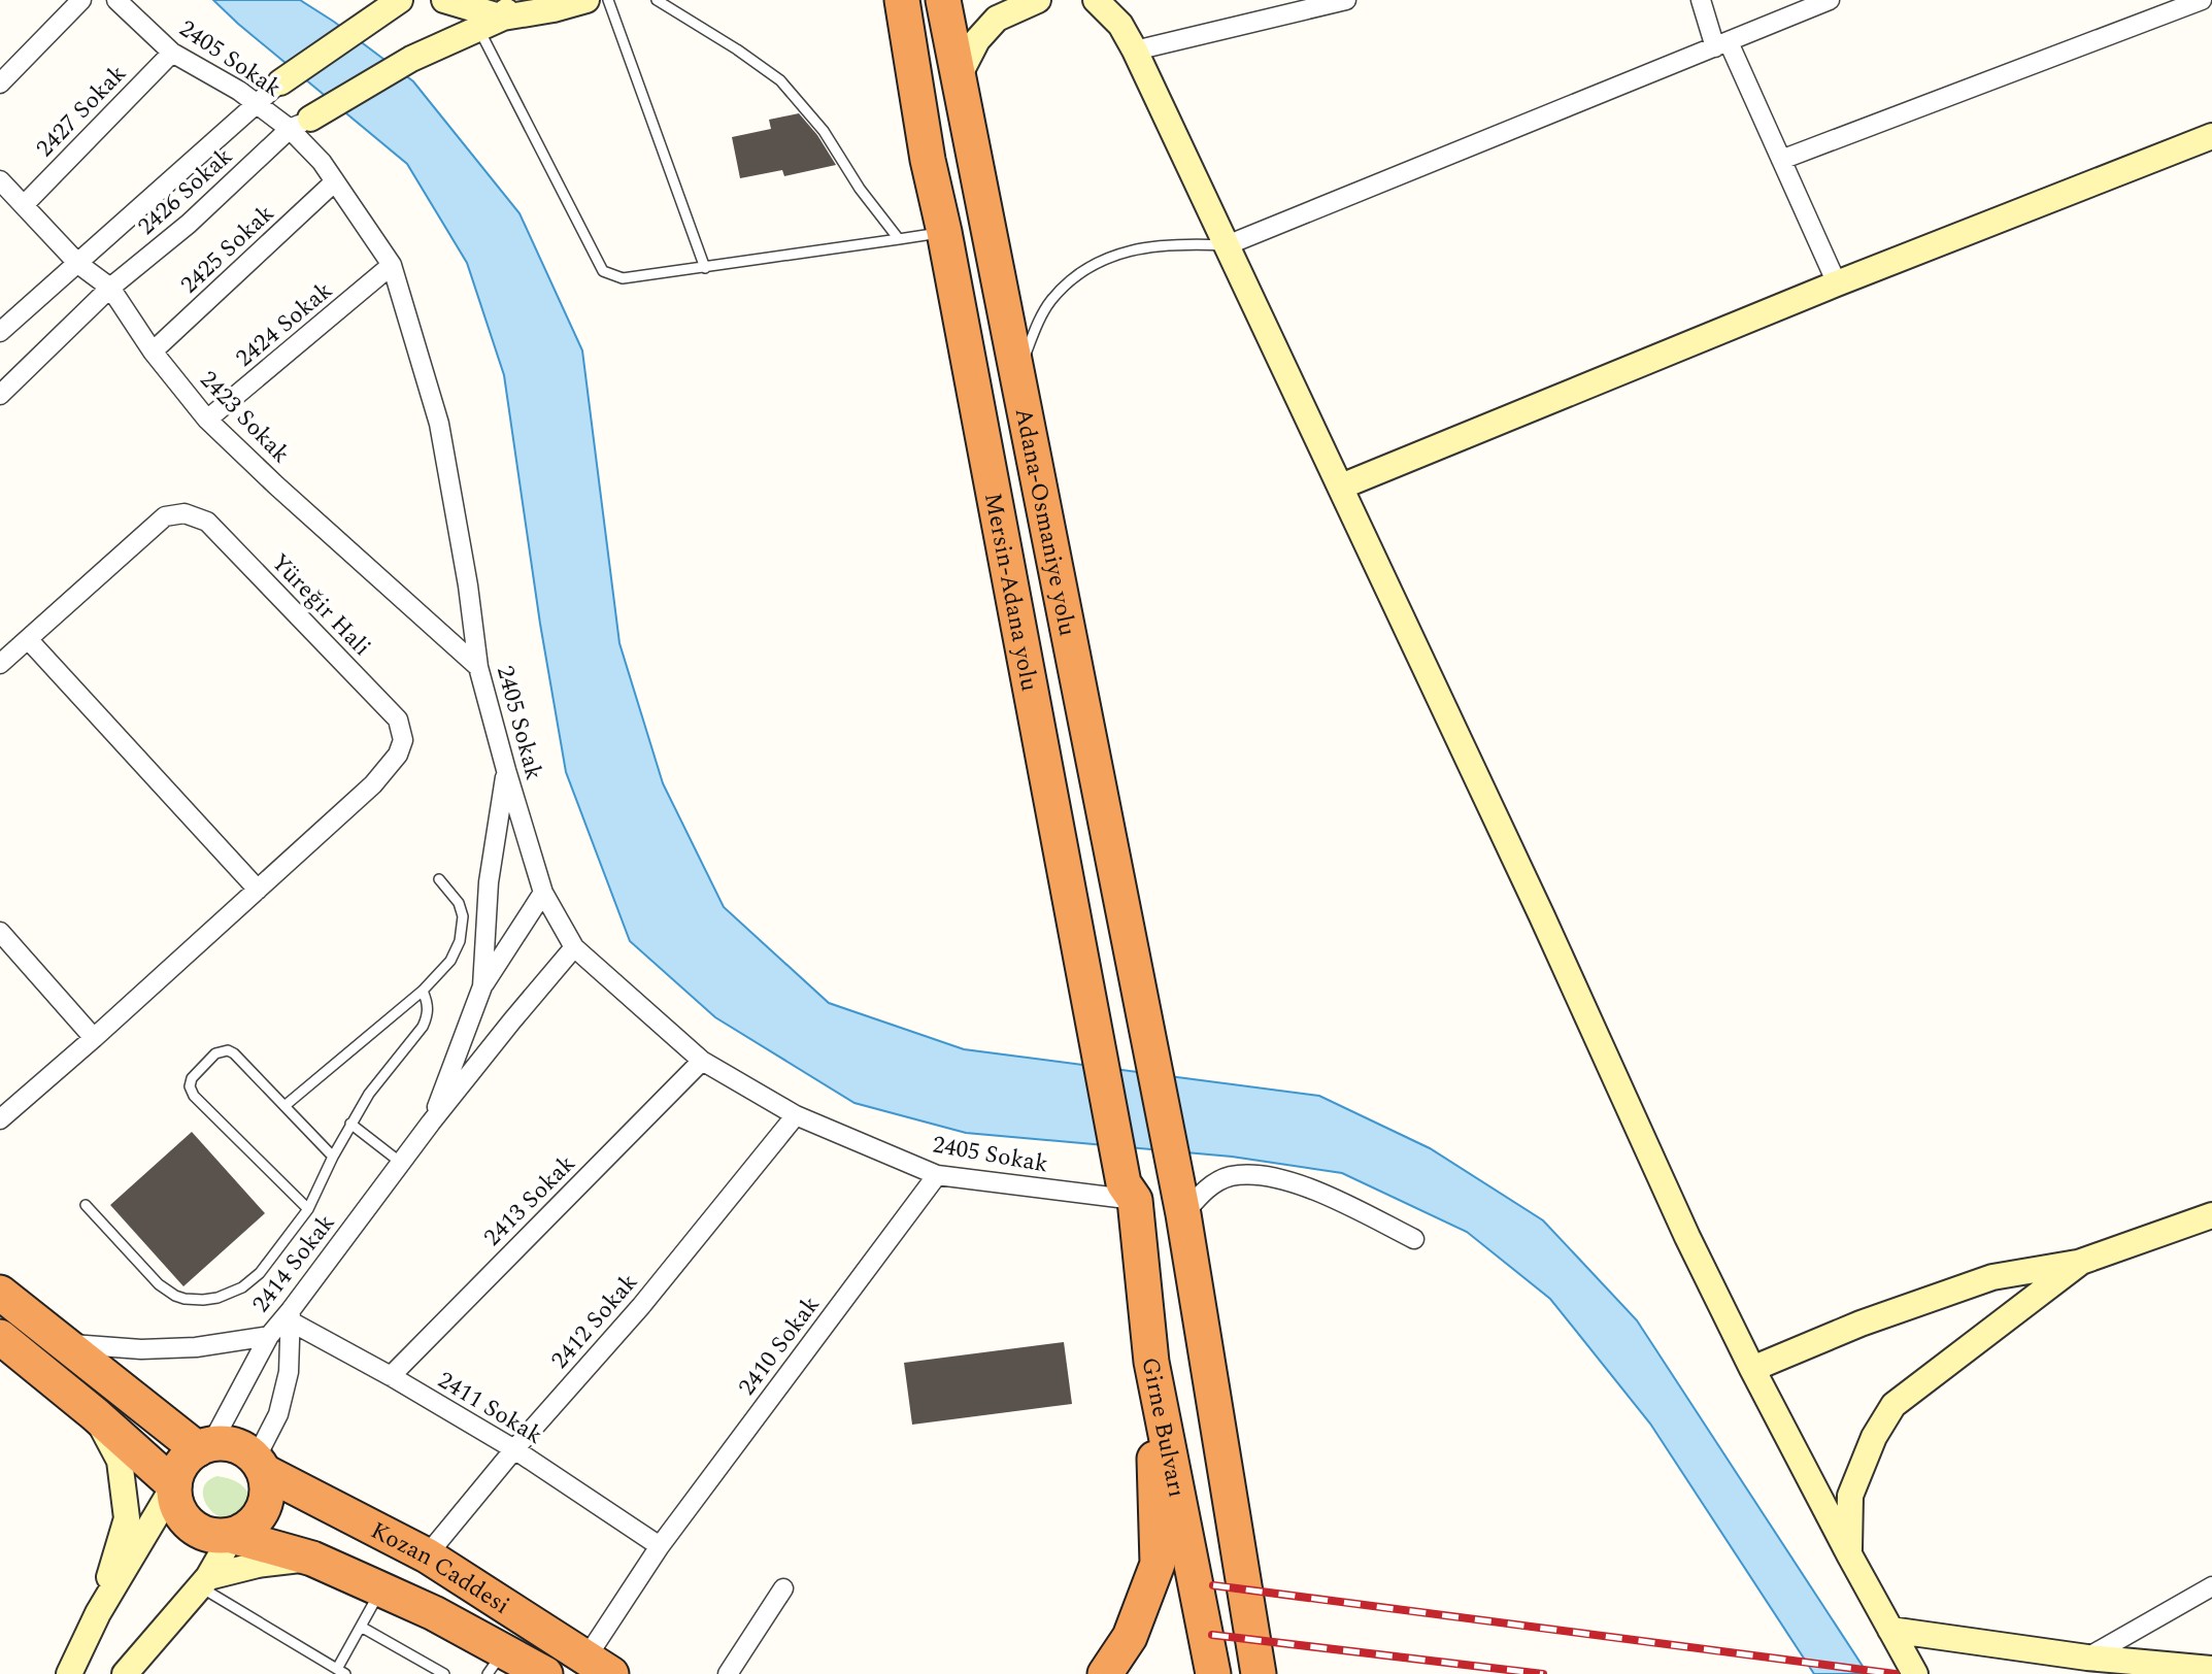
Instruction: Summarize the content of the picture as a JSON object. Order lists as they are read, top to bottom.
{
  "streets": {
    "highway": [
      "Adana-Osmaniye yolu",
      "Mersin-Adana yolu",
      "Girne Bulvarı",
      "Kozan Caddesi"
    ],
    "street": [
      "2405 Sokak",
      "2427 Sokak",
      "2426 Sokak",
      "2425 Sokak",
      "2424 Sokak",
      "2423 Sokak",
      "Yüreğir Hali",
      "2413 Sokak",
      "2414 Sokak",
      "2412 Sokak",
      "2410 Sokak",
      "2411 Sokak"
    ]
  },
  "crossings": [
    ["2405 Sokak", "2427 Sokak"],
    ["2405 Sokak", "2426 Sokak"],
    ["2405 Sokak", "2425 Sokak"],
    ["2405 Sokak", "2424 Sokak"],
    ["2405 Sokak", "2423 Sokak"],
    ["2405 Sokak", "Mersin-Adana yolu"],
    ["2405 Sokak", "2413 Sokak"],
    ["2405 Sokak", "2414 Sokak"],
    ["2405 Sokak", "2412 Sokak"],
    ["2405 Sokak", "2410 Sokak"],
    ["2405 Sokak", "Girne Bulvarı"],
    ["2427 Sokak", "2423 Sokak"],
    ["2426 Sokak", "2423 Sokak"],
    ["2425 Sokak", "2423 Sokak"],
    ["2424 Sokak", "2423 Sokak"],
    ["Mersin-Adana yolu", "Girne Bulvarı"],
    ["2413 Sokak", "2411 Sokak"],
    ["2414 Sokak", "2411 Sokak"],
    ["2414 Sokak", "Kozan Caddesi"],
    ["2412 Sokak", "2411 Sokak"],
    ["2412 Sokak", "Kozan Caddesi"],
    ["2410 Sokak", "2411 Sokak"],
    ["2410 Sokak", "Kozan Caddesi"]
  ]
}
